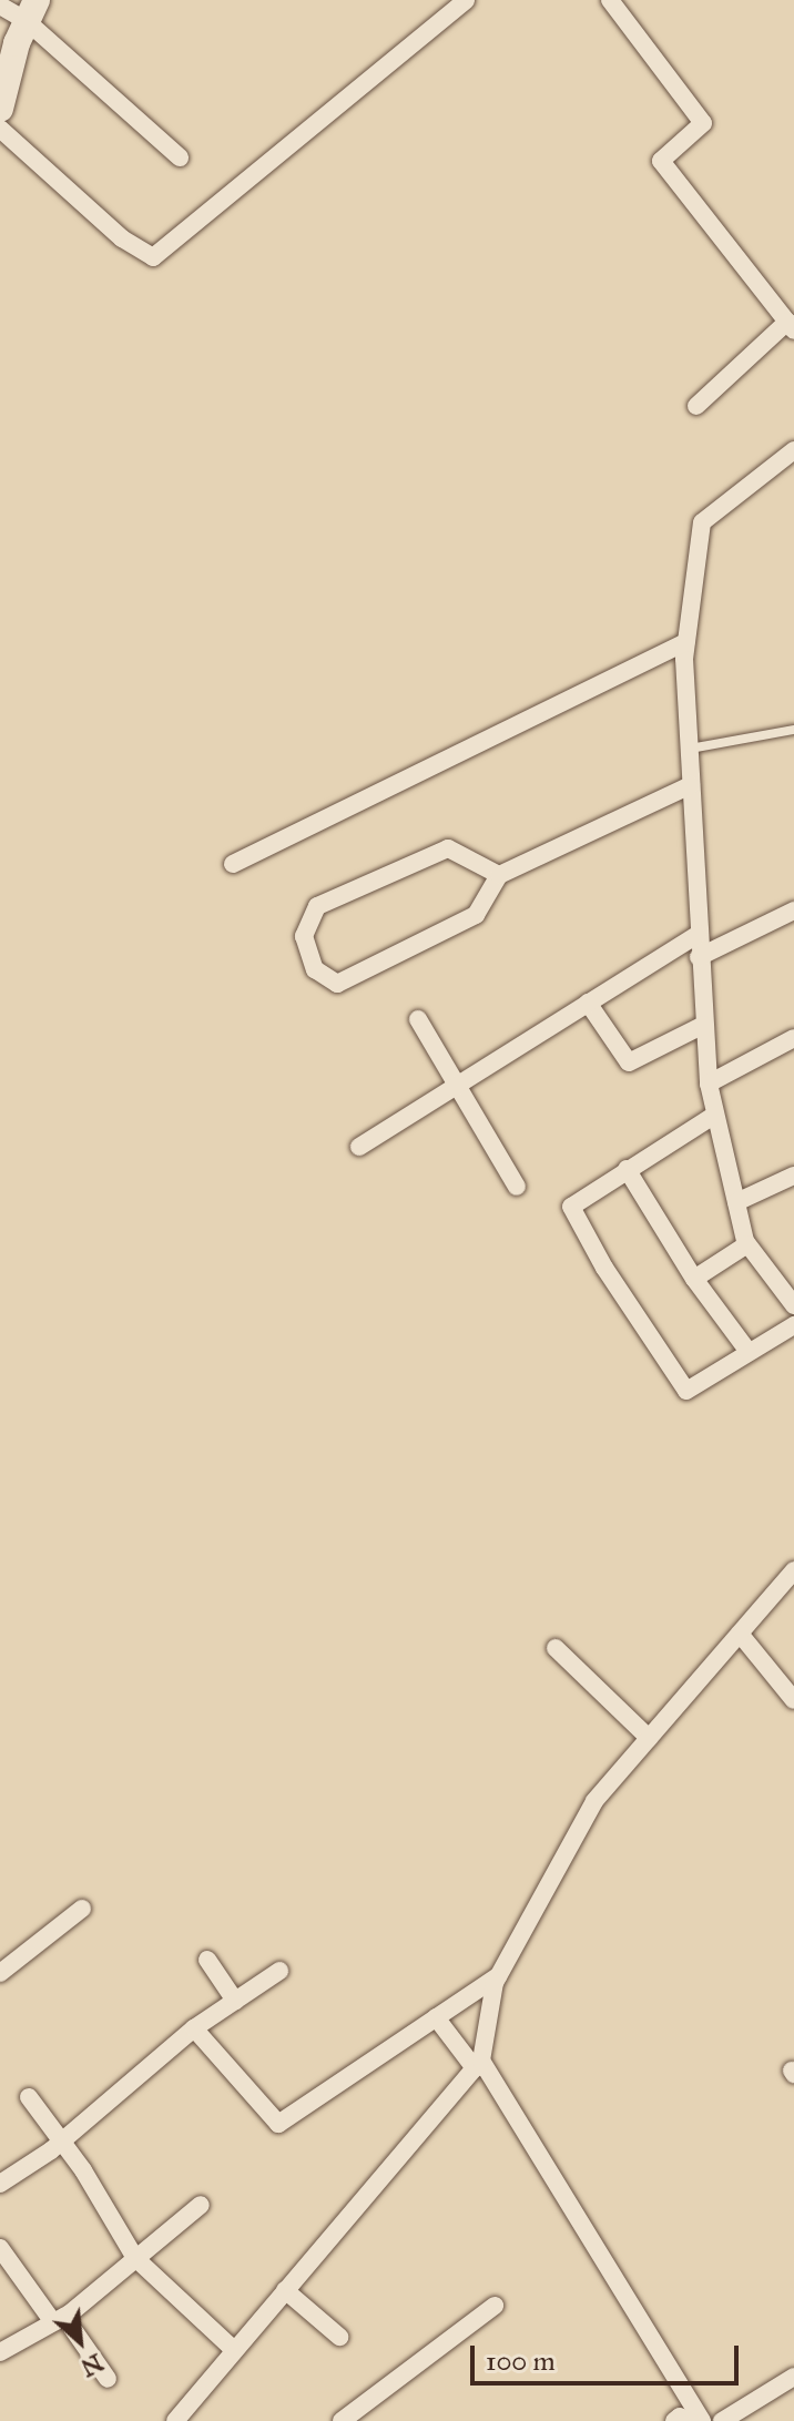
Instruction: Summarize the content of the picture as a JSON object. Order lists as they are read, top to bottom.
{
  "scale_bar": "100 m",
  "north": "bottom right"
}
